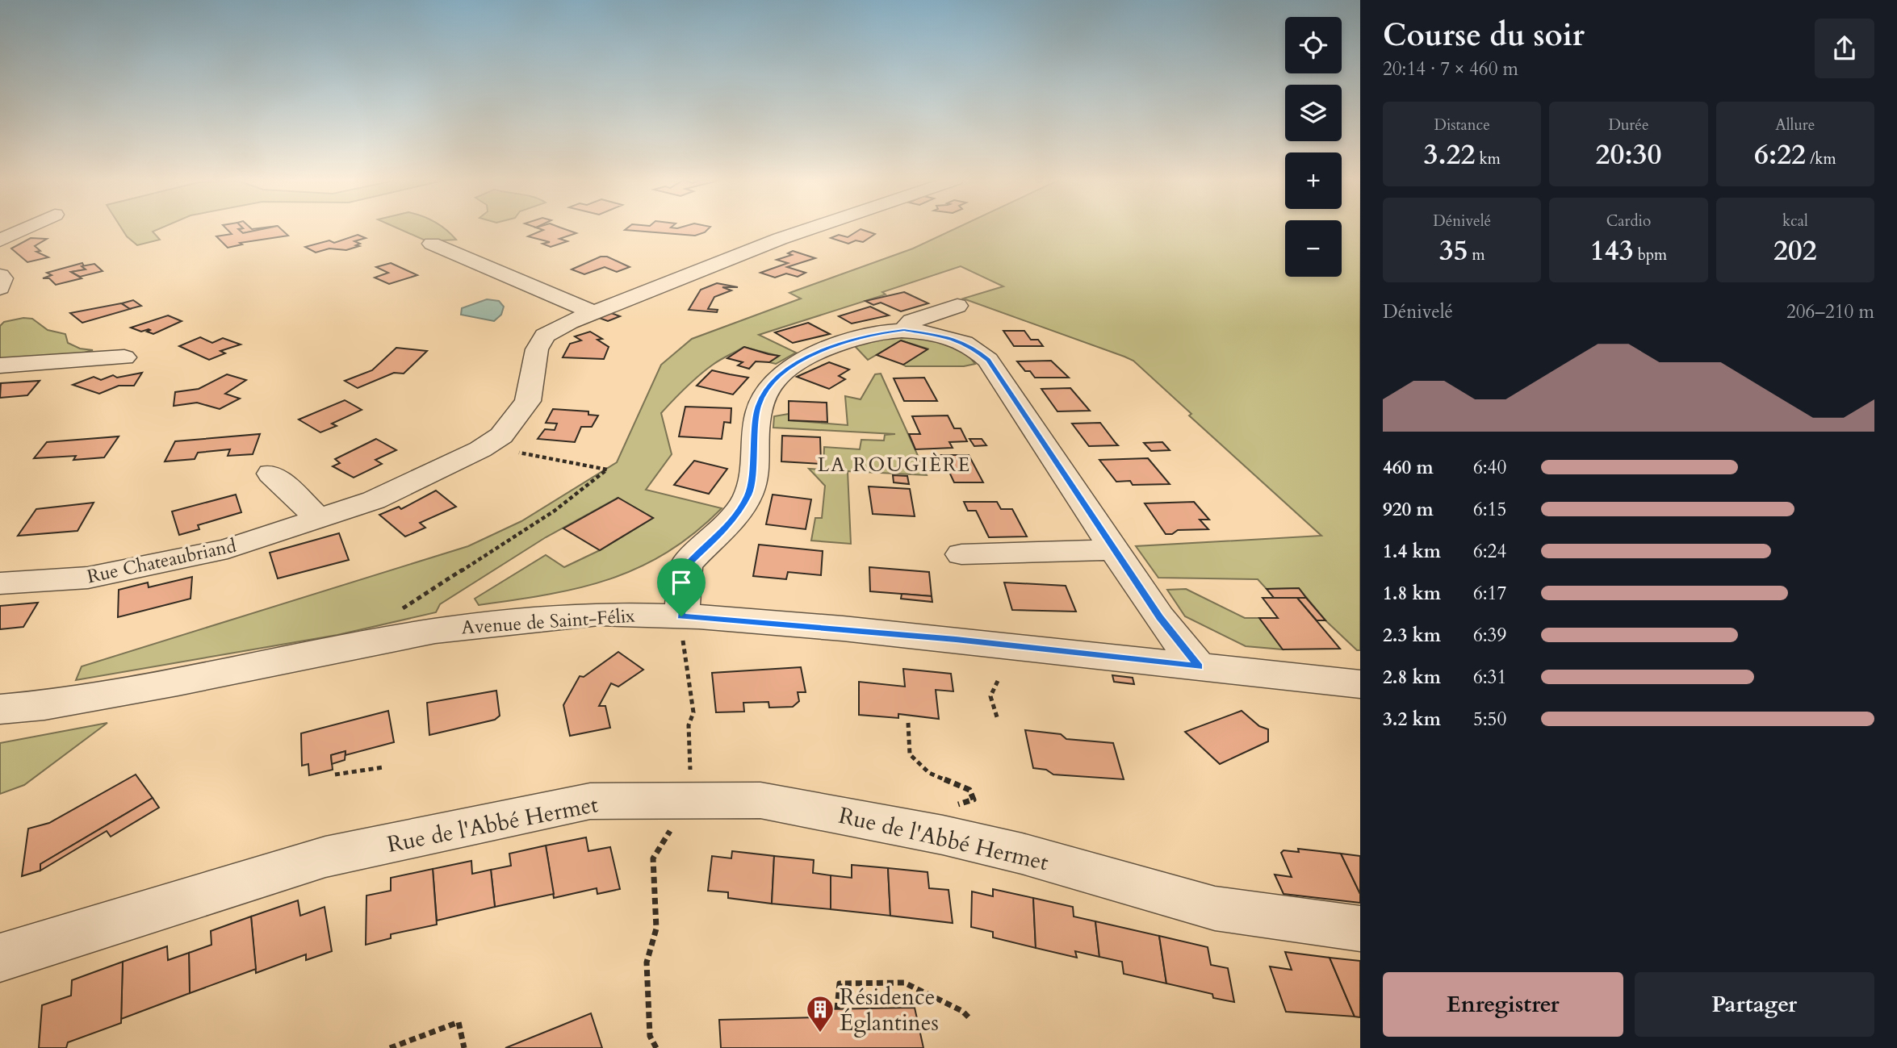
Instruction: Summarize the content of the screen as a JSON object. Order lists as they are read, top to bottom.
{
  "streets": {
    "street": ["Rue Chateaubriand", "Avenue de Saint-Félix", "Rue de l'Abbé Hermet"]
  },
  "districts": ["LA ROUGIÈRE"],
  "places": {
    "building": ["Résidence Églantines"]
  },
  "page": {
    "heading": ["Course du soir", "20:14 · 7 × 460 m"],
    "map_buttons": ["+", "−"],
    "stats": [
      ["Distance", "3.22 km"],
      ["Durée", "20:30"],
      ["Allure", "6:22 /km"],
      ["Dénivelé", "35 m"],
      ["Cardio", "143 bpm"],
      ["kcal", "202"]
    ],
    "chart": ["Dénivelé", "206–210 m"],
    "list": [
      {
        "name": "460 m",
        "note": "6:40"
      },
      {
        "name": "920 m",
        "note": "6:15"
      },
      {
        "name": "1.4 km",
        "note": "6:24"
      },
      {
        "name": "1.8 km",
        "note": "6:17"
      },
      {
        "name": "2.3 km",
        "note": "6:39"
      },
      {
        "name": "2.8 km",
        "note": "6:31"
      },
      {
        "name": "3.2 km",
        "note": "5:50"
      }
    ],
    "buttons": ["Enregistrer", "Partager"]
  }
}
